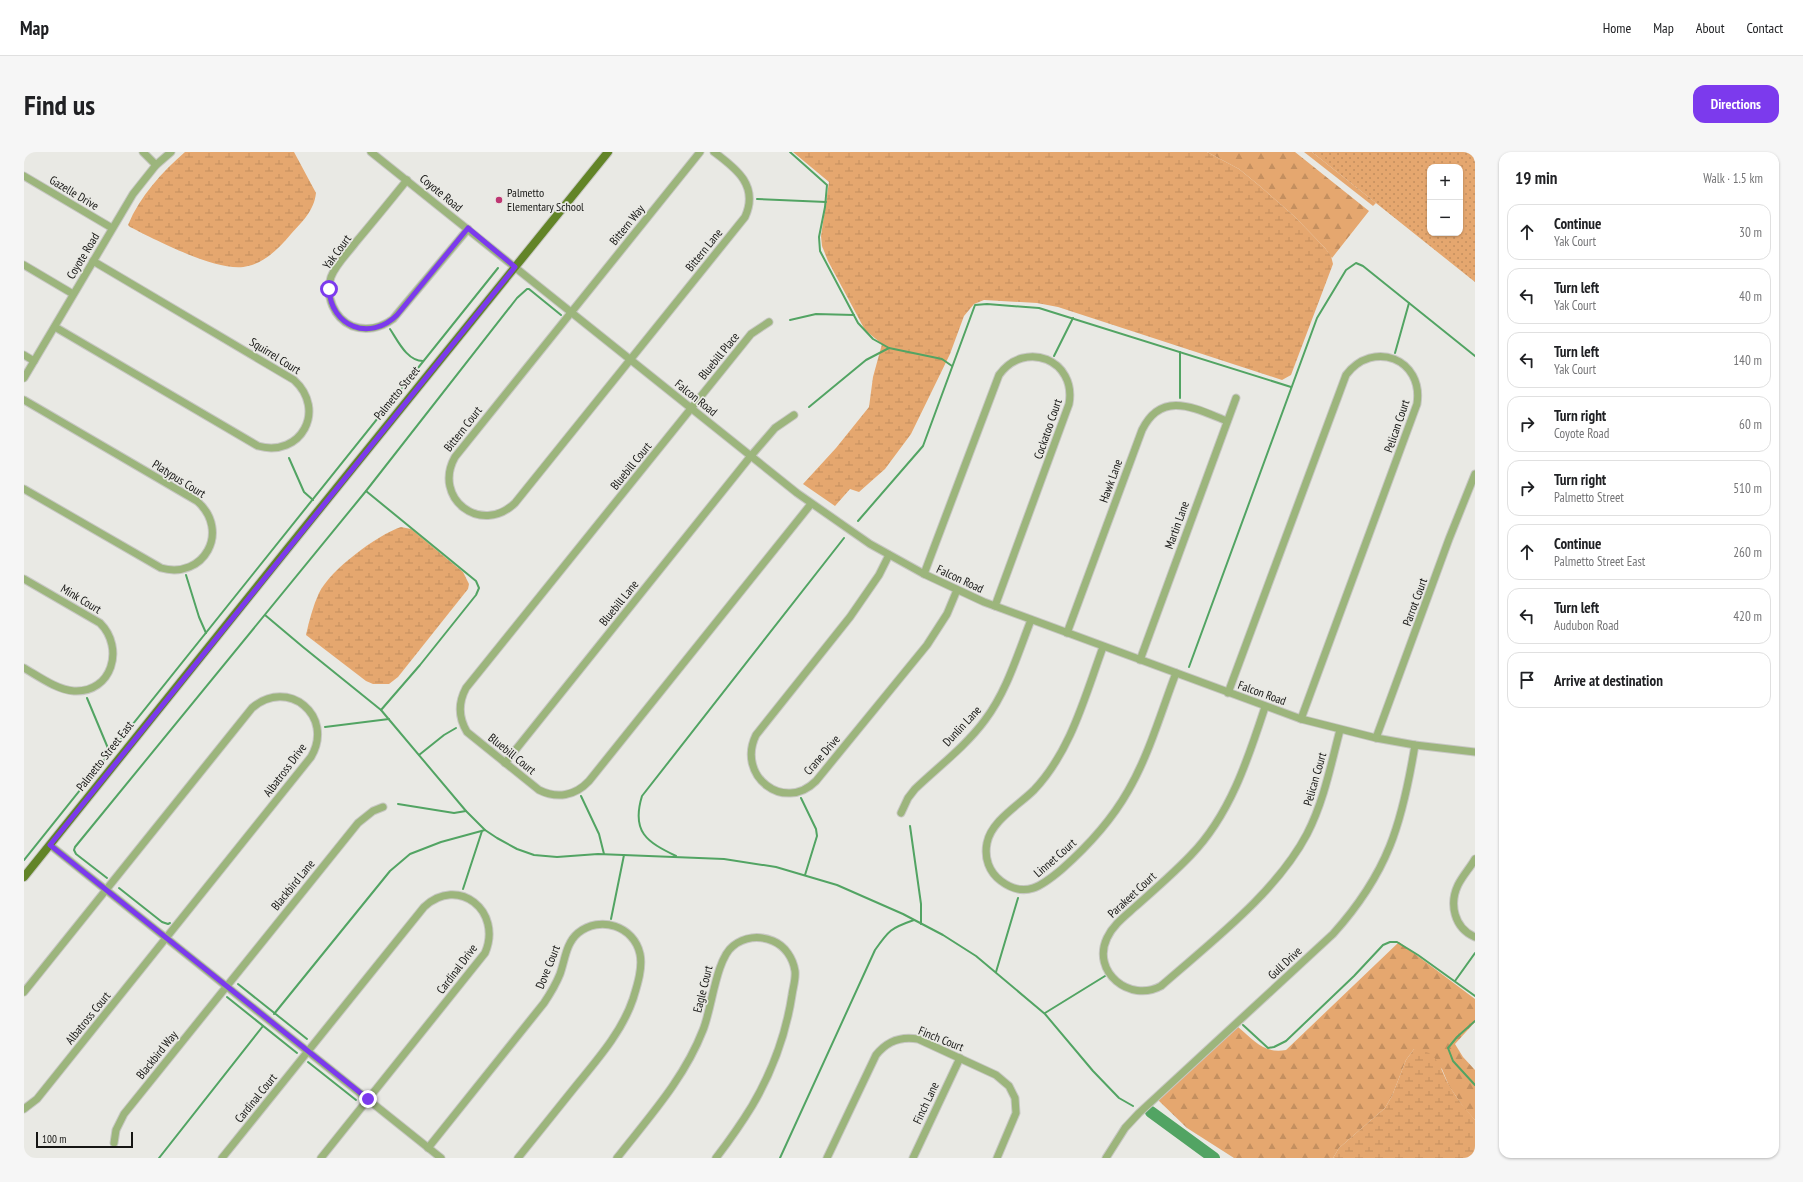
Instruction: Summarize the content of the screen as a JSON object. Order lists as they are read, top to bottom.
{
  "streets": {
    "main road": ["Palmetto Street", "Palmetto Street East"],
    "street": [
      "Gazelle Drive",
      "Coyote Road",
      "Bittern Way",
      "Bittern Lane",
      "Yak Court",
      "Squirrel Court",
      "Bluebill Place",
      "Falcon Road",
      "Pelican Court",
      "Bittern Court",
      "Cockatoo Court",
      "Bluebill Court",
      "Platypus Court",
      "Hawk Lane",
      "Martin Lane",
      "Mink Court",
      "Parrot Court",
      "Bluebill Lane",
      "Dunlin Lane",
      "Crane Drive",
      "Albatross Drive",
      "Linnet Court",
      "Blackbird Lane",
      "Parakeet Court",
      "Gull Drive",
      "Dove Court",
      "Cardinal Drive",
      "Eagle Court",
      "Albatross Court",
      "Finch Court",
      "Blackbird Way",
      "Cardinal Court",
      "Finch Lane"
    ]
  },
  "crossings": [
    ["Gazelle Drive", "Coyote Road"],
    ["Coyote Road", "Yak Court"],
    ["Coyote Road", "Squirrel Court"],
    ["Coyote Road", "Palmetto Street"],
    ["Coyote Road", "Falcon Road"],
    ["Bittern Way", "Falcon Road"],
    ["Bittern Way", "Bittern Court"],
    ["Bittern Lane", "Falcon Road"],
    ["Bittern Lane", "Bittern Court"],
    ["Bluebill Place", "Falcon Road"],
    ["Bluebill Place", "Bluebill Court"],
    ["Palmetto Street", "Falcon Road"],
    ["Palmetto Street", "Palmetto Street East"],
    ["Falcon Road", "Pelican Court"],
    ["Falcon Road", "Bittern Court"],
    ["Falcon Road", "Cockatoo Court"],
    ["Falcon Road", "Bluebill Court"],
    ["Falcon Road", "Hawk Lane"],
    ["Falcon Road", "Martin Lane"],
    ["Falcon Road", "Parrot Court"],
    ["Falcon Road", "Bluebill Lane"],
    ["Falcon Road", "Dunlin Lane"],
    ["Falcon Road", "Crane Drive"],
    ["Falcon Road", "Linnet Court"],
    ["Falcon Road", "Parakeet Court"],
    ["Falcon Road", "Gull Drive"],
    ["Pelican Court", "Parakeet Court"],
    ["Bluebill Court", "Bluebill Lane"],
    ["Hawk Lane", "Martin Lane"],
    ["Albatross Drive", "Albatross Court"],
    ["Blackbird Lane", "Blackbird Way"],
    ["Cardinal Drive", "Cardinal Court"],
    ["Finch Court", "Finch Lane"]
  ],
  "places": ["Palmetto Elementary School"],
  "scale_bar": "100 m",
  "page": {
    "header": "Map",
    "nav": [
      "Home",
      "Map",
      "About",
      "Contact"
    ],
    "buttons": "Directions",
    "title": "Find us",
    "heading": ["19 min", "Walk · 1.5 km"],
    "map_buttons": ["+", "−"],
    "list": [
      ["Continue", "Yak Court", "30 m"],
      ["Turn left", "Yak Court", "40 m"],
      ["Turn left", "Yak Court", "140 m"],
      ["Turn right", "Coyote Road", "60 m"],
      ["Turn right", "Palmetto Street", "510 m"],
      ["Continue", "Palmetto Street East", "260 m"],
      ["Turn left", "Audubon Road", "420 m"],
      "Arrive at destination"
    ],
    "scale": "100 m"
  }
}
